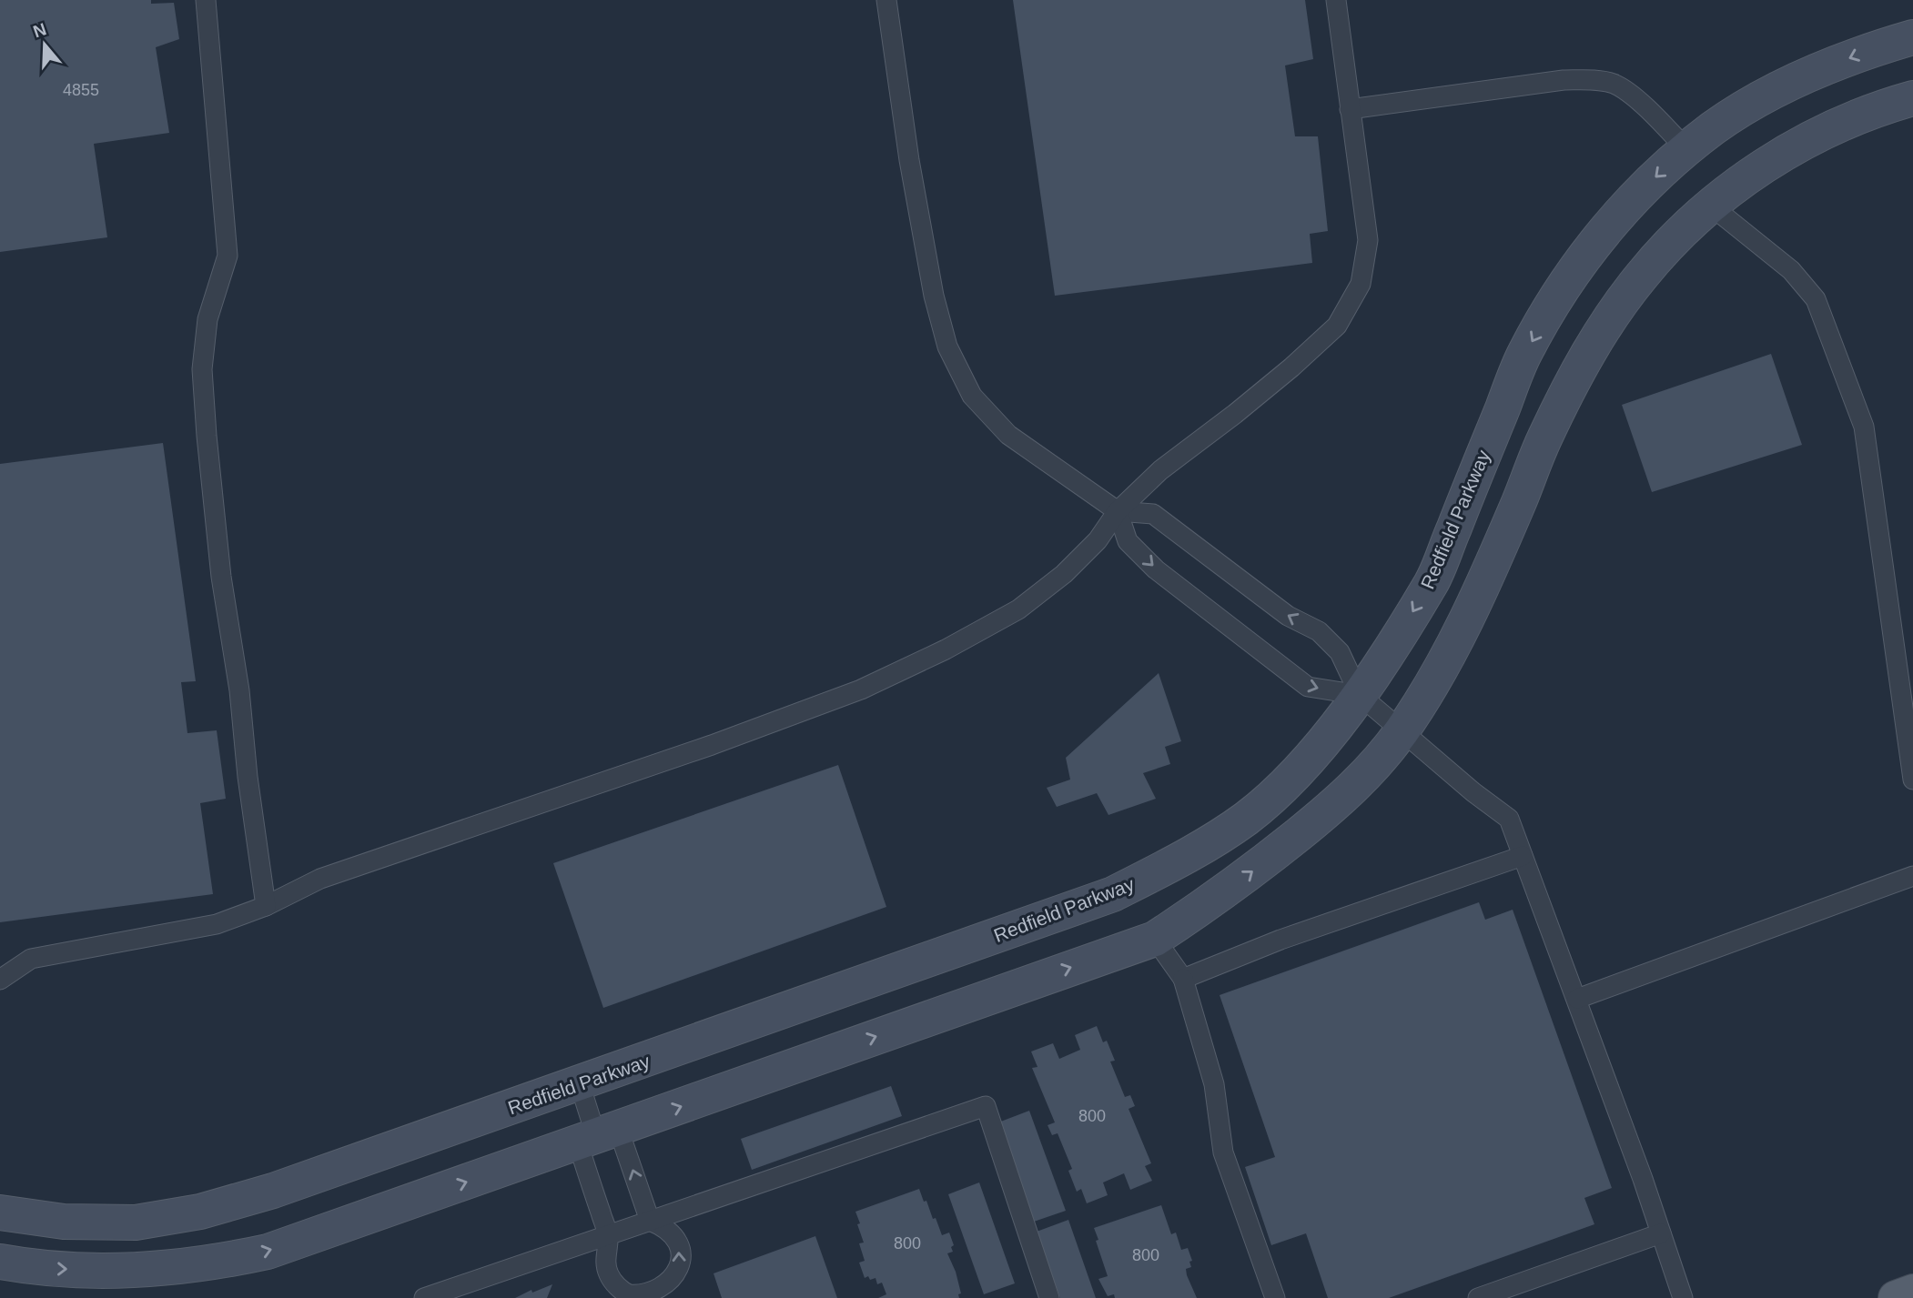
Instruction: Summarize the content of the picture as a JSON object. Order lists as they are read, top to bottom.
{
  "streets": {
    "street": ["Redfield Parkway"]
  },
  "house_numbers": [
    "4855",
    "800",
    "800",
    "800"
  ],
  "north": "top"
}
